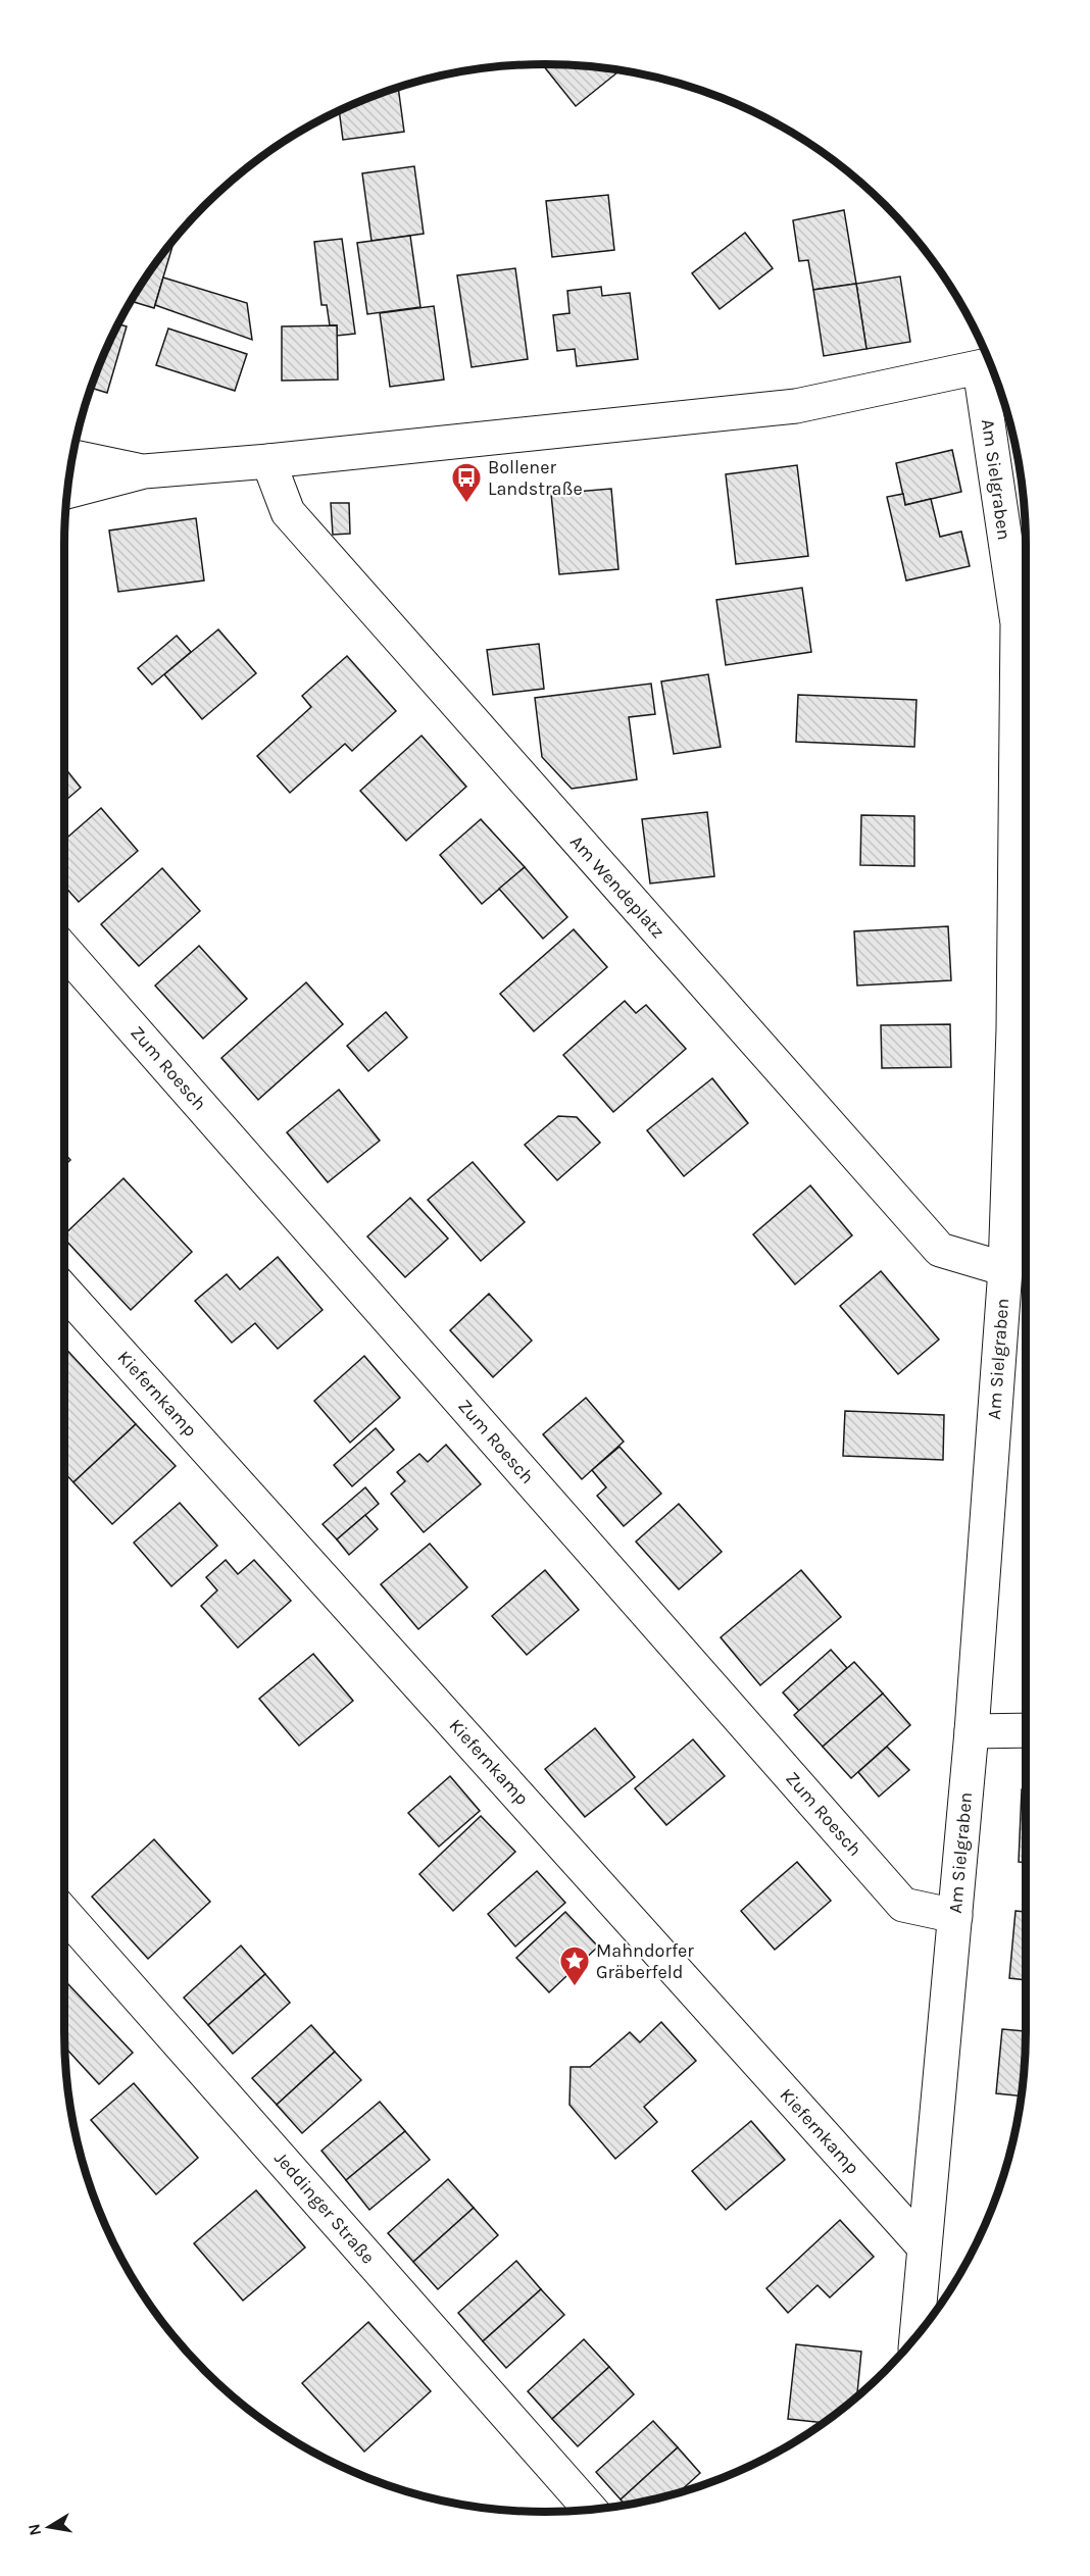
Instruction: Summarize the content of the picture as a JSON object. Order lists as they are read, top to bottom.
{
  "streets": {
    "street": [
      "Am Sielgraben",
      "Am Wendeplatz",
      "Zum Roesch",
      "Kiefernkamp",
      "Jeddinger Straße"
    ]
  },
  "crossings": [
    ["Am Sielgraben", "Am Wendeplatz"],
    ["Am Sielgraben", "Zum Roesch"],
    ["Am Sielgraben", "Kiefernkamp"]
  ],
  "places": {
    "bus stop": ["Bollener Landstraße"],
    "place": ["Mahndorfer Gräberfeld"]
  },
  "north": "left"
}
